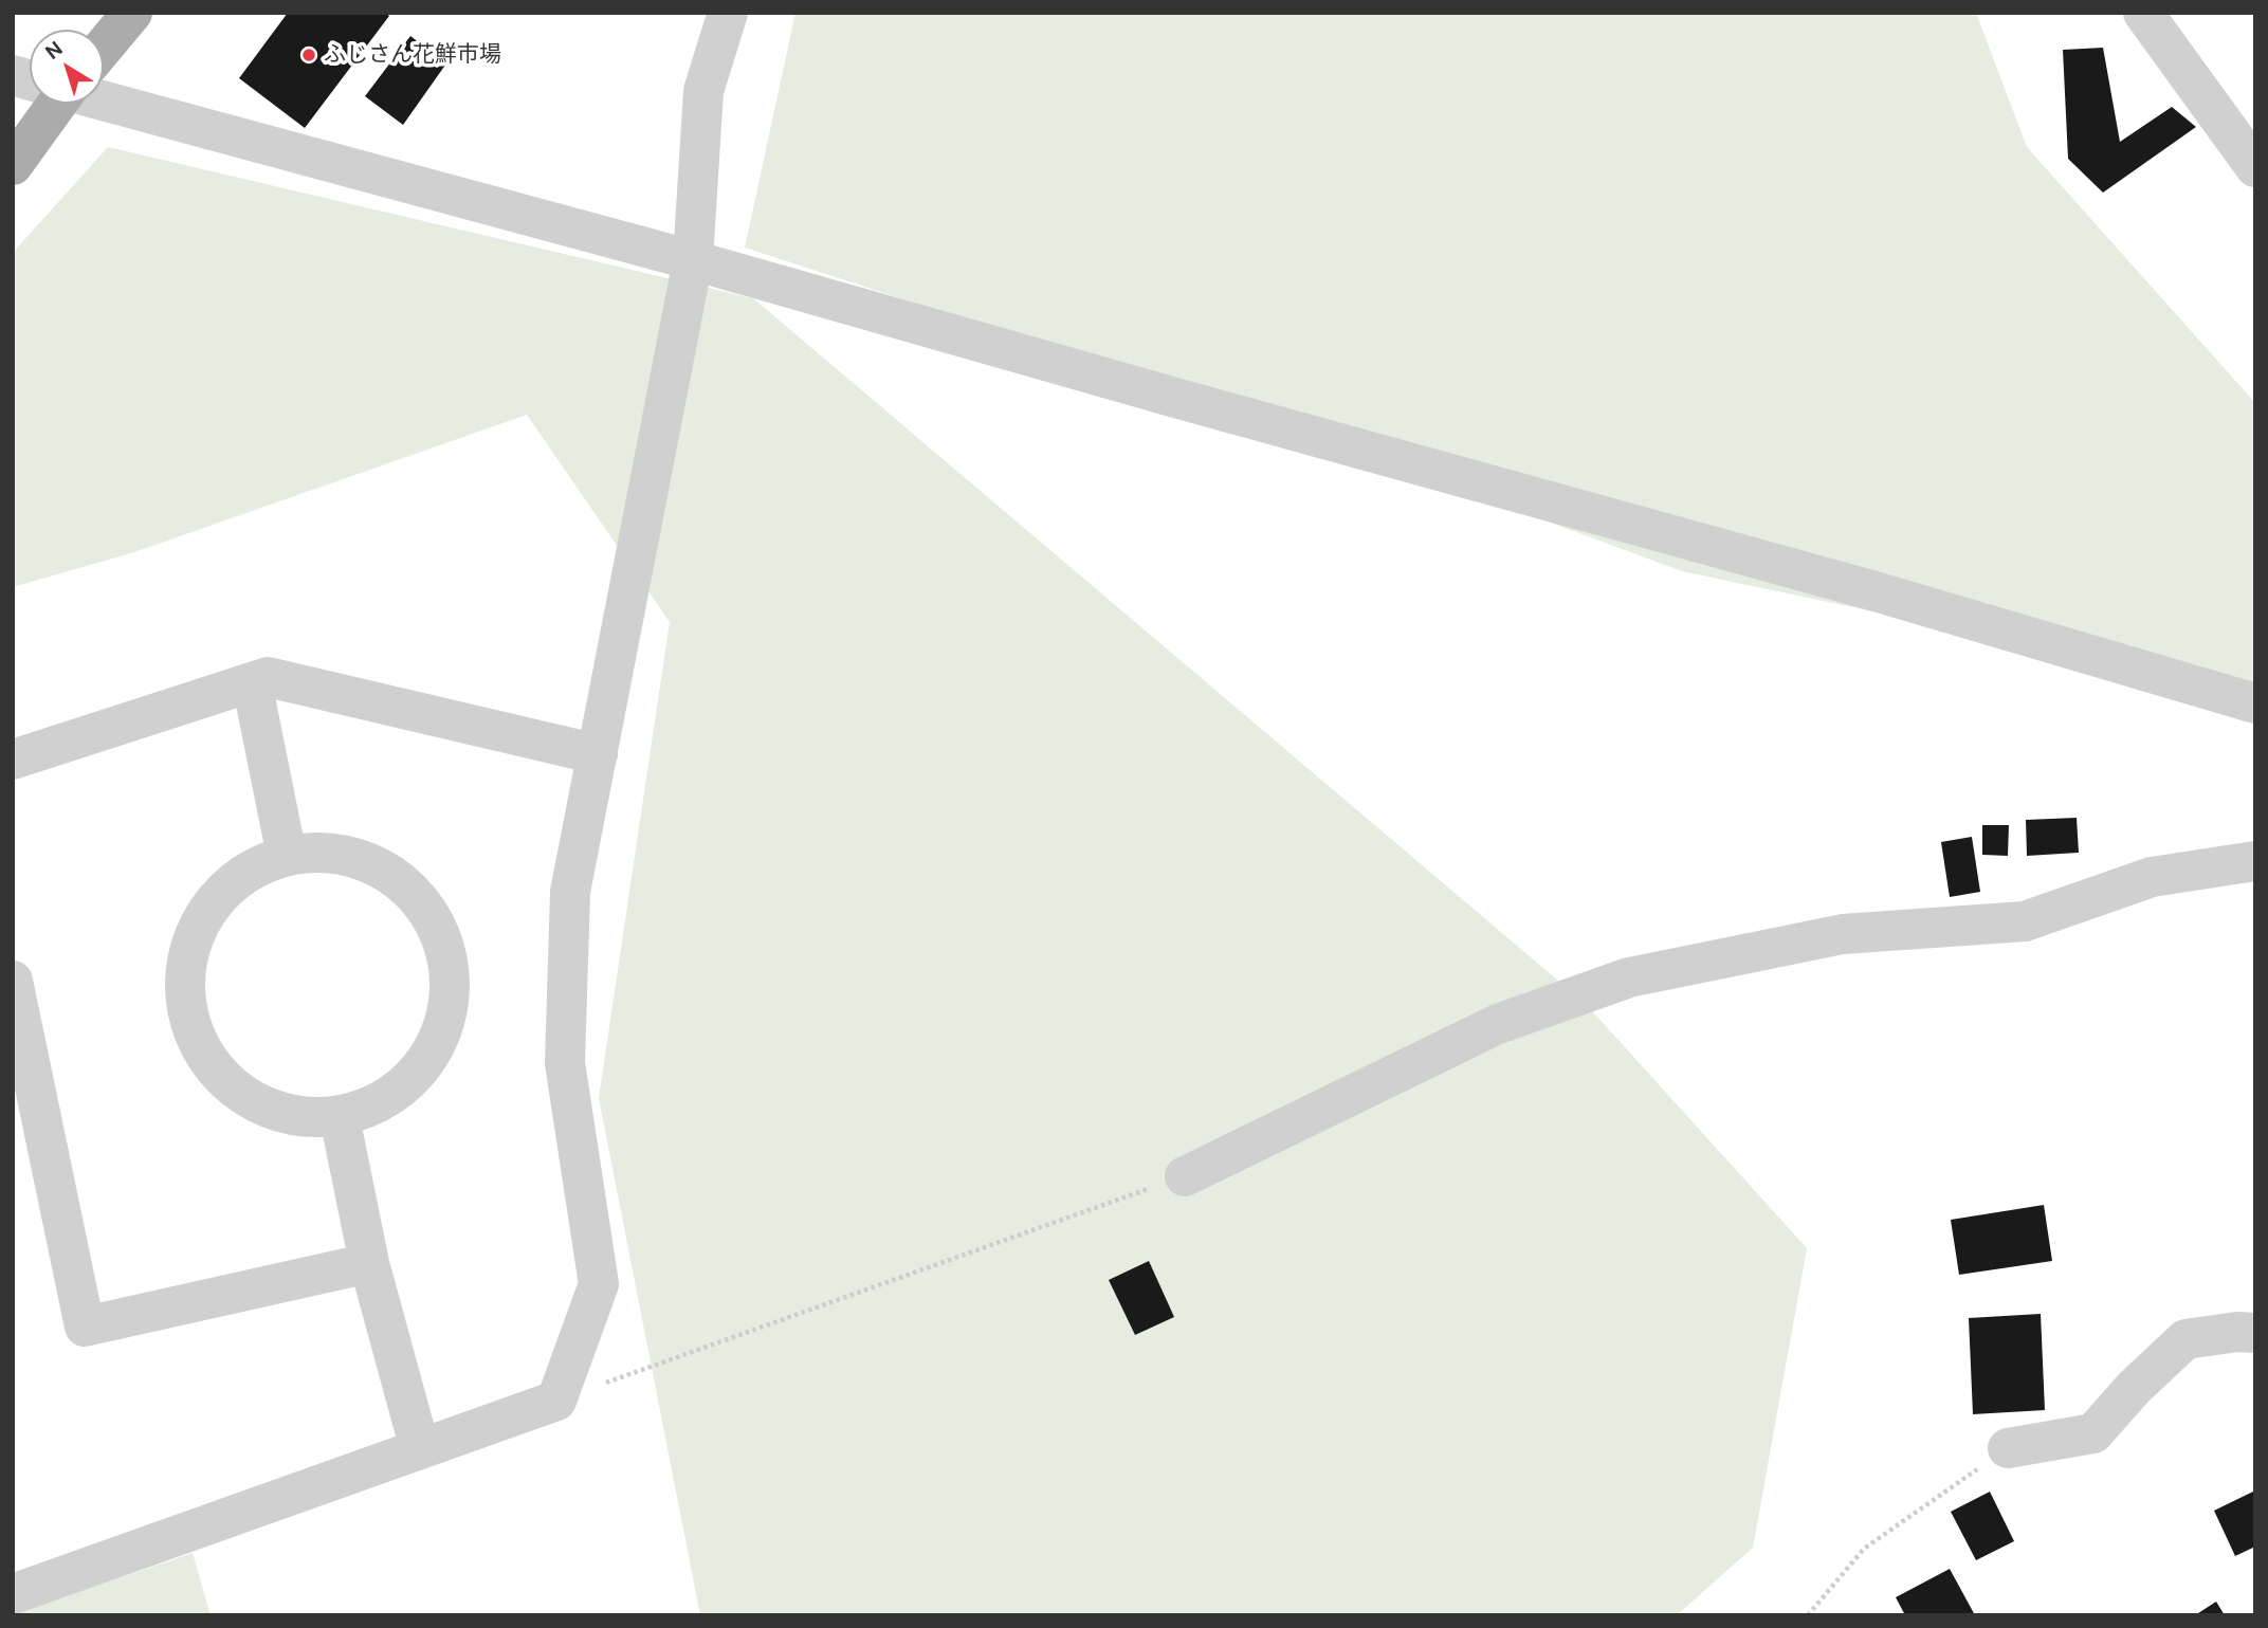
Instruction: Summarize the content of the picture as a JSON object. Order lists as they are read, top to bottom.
{
  "places": ["ふじさん花鮮市場"],
  "north": "top left"
}
